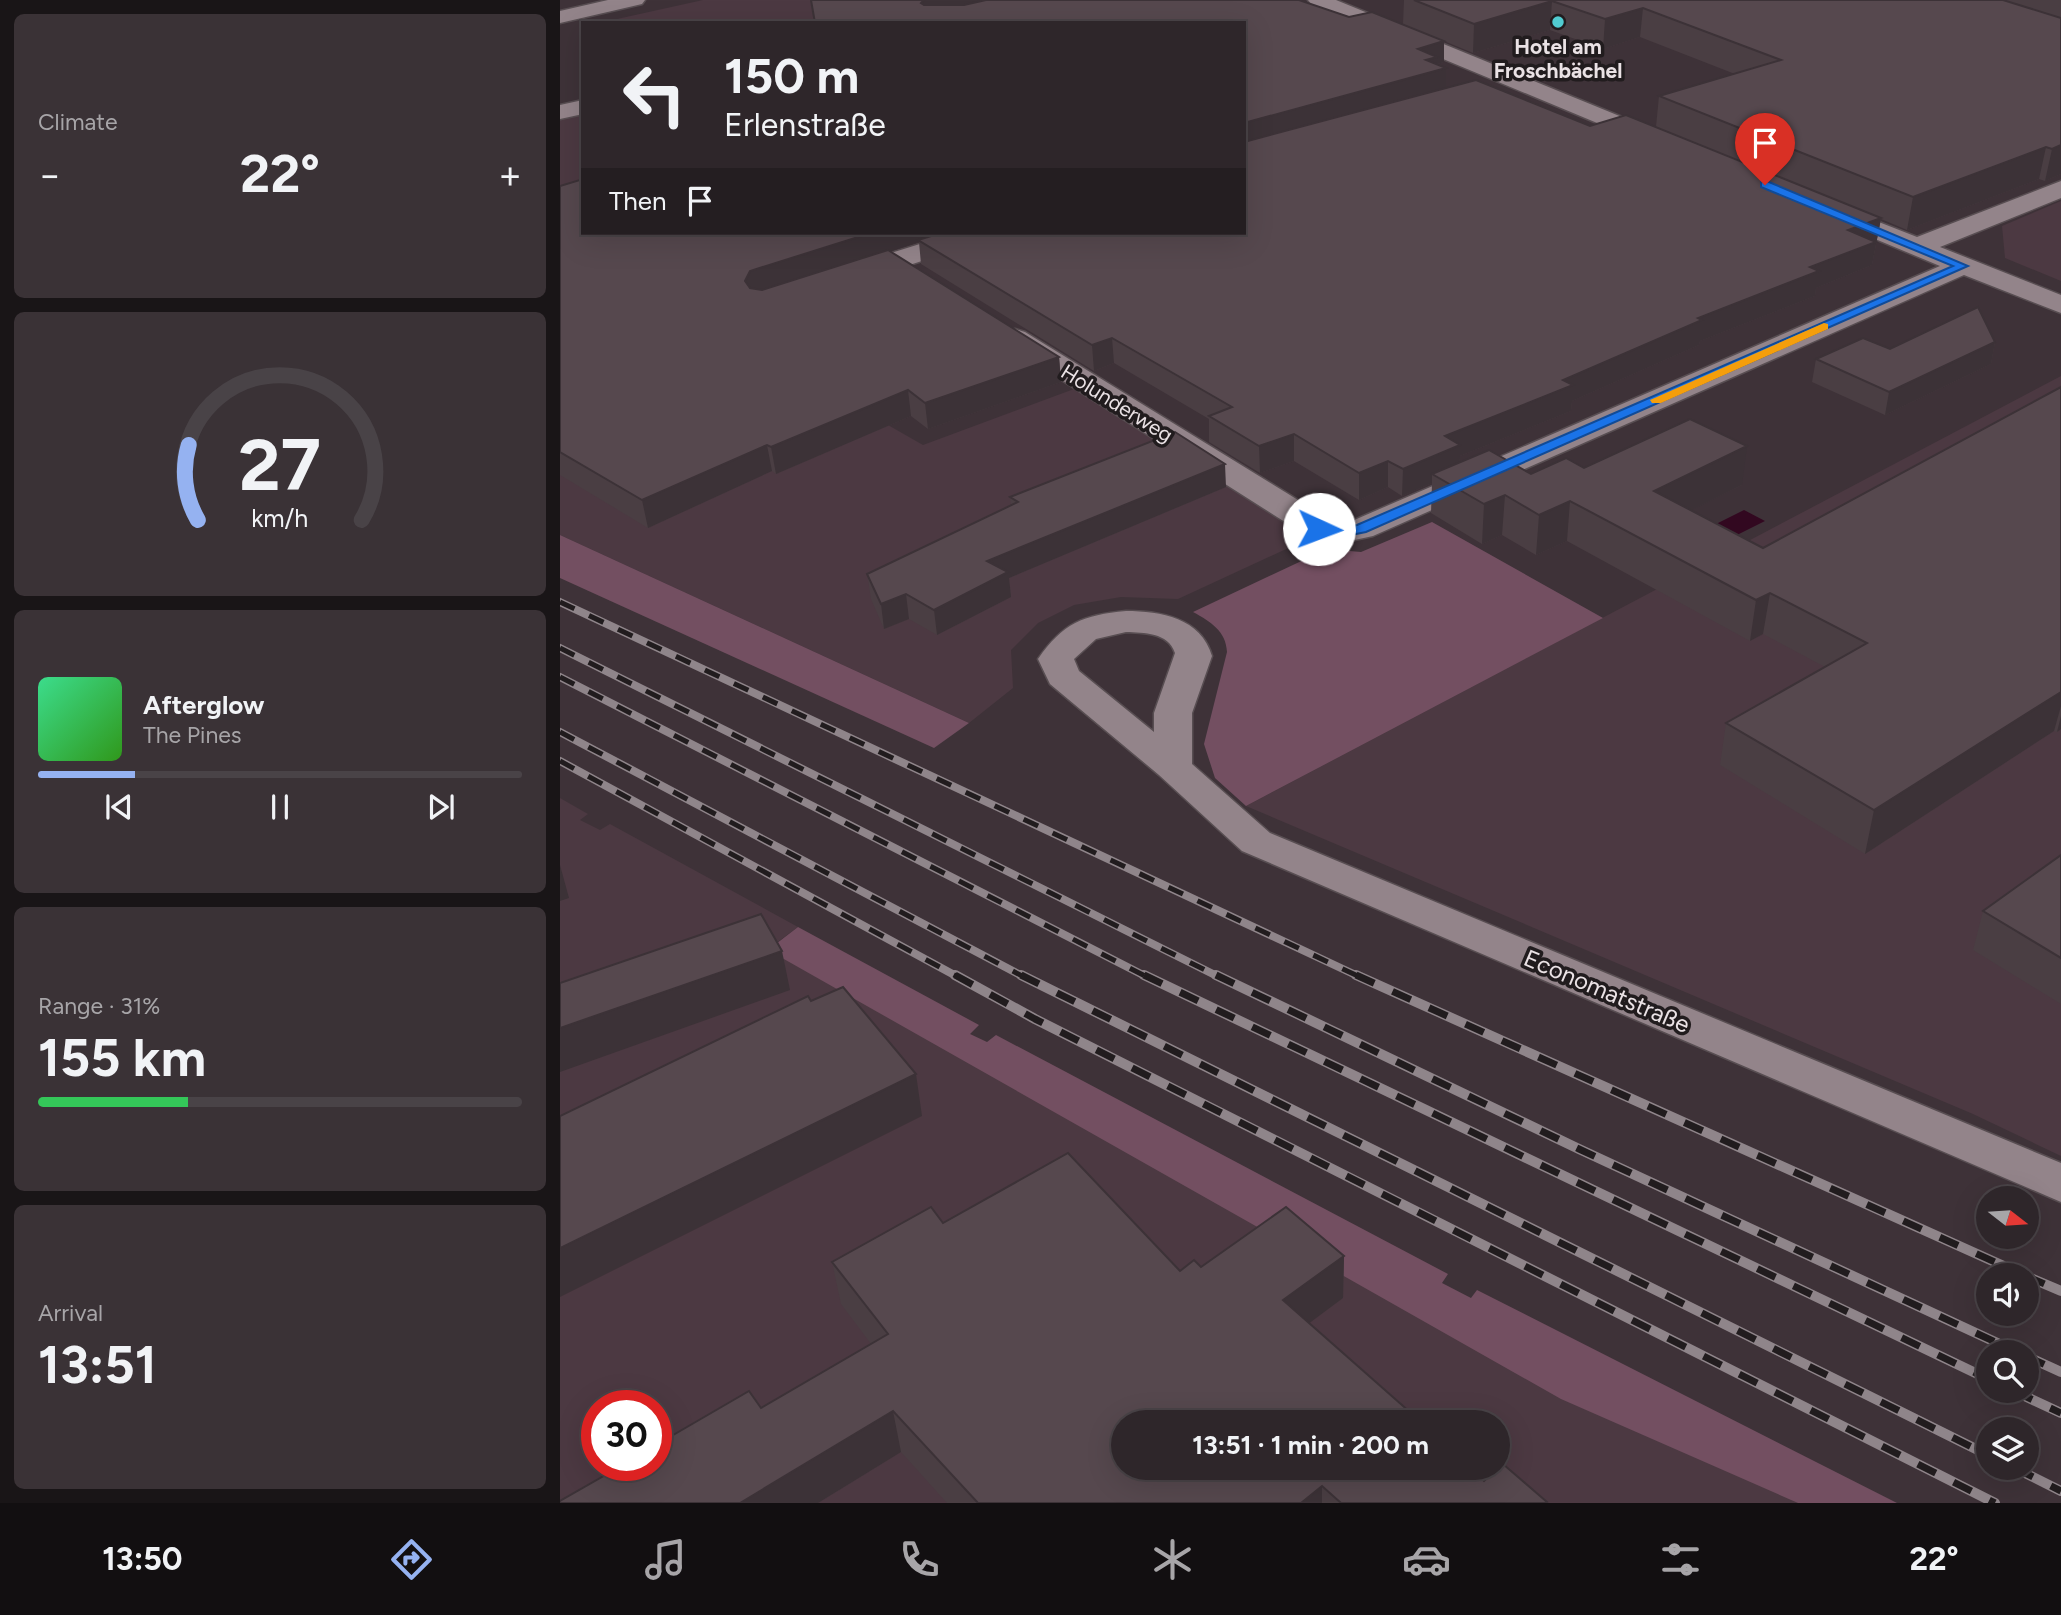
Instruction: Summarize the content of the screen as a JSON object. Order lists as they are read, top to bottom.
{
  "streets": {
    "street": ["Holunderweg", "Economatstraße"]
  },
  "places": ["Hotel am Froschbächel"],
  "north": "right",
  "page": {
    "tile": [
      "Climate",
      ["Range · 31%", "155 km"],
      ["Arrival", "13:51"]
    ],
    "turn": ["150 m", "Erlenstraße"],
    "heat": ["−", "22°", "+"],
    "then": "Then",
    "song": ["Afterglow", "The Pines"],
    "limit": "30",
    "trip": "13:51 · 1 min · 200 m",
    "tabs": ["13:50", "22°"],
    "gauge": ["27", "km/h"]
  }
}
